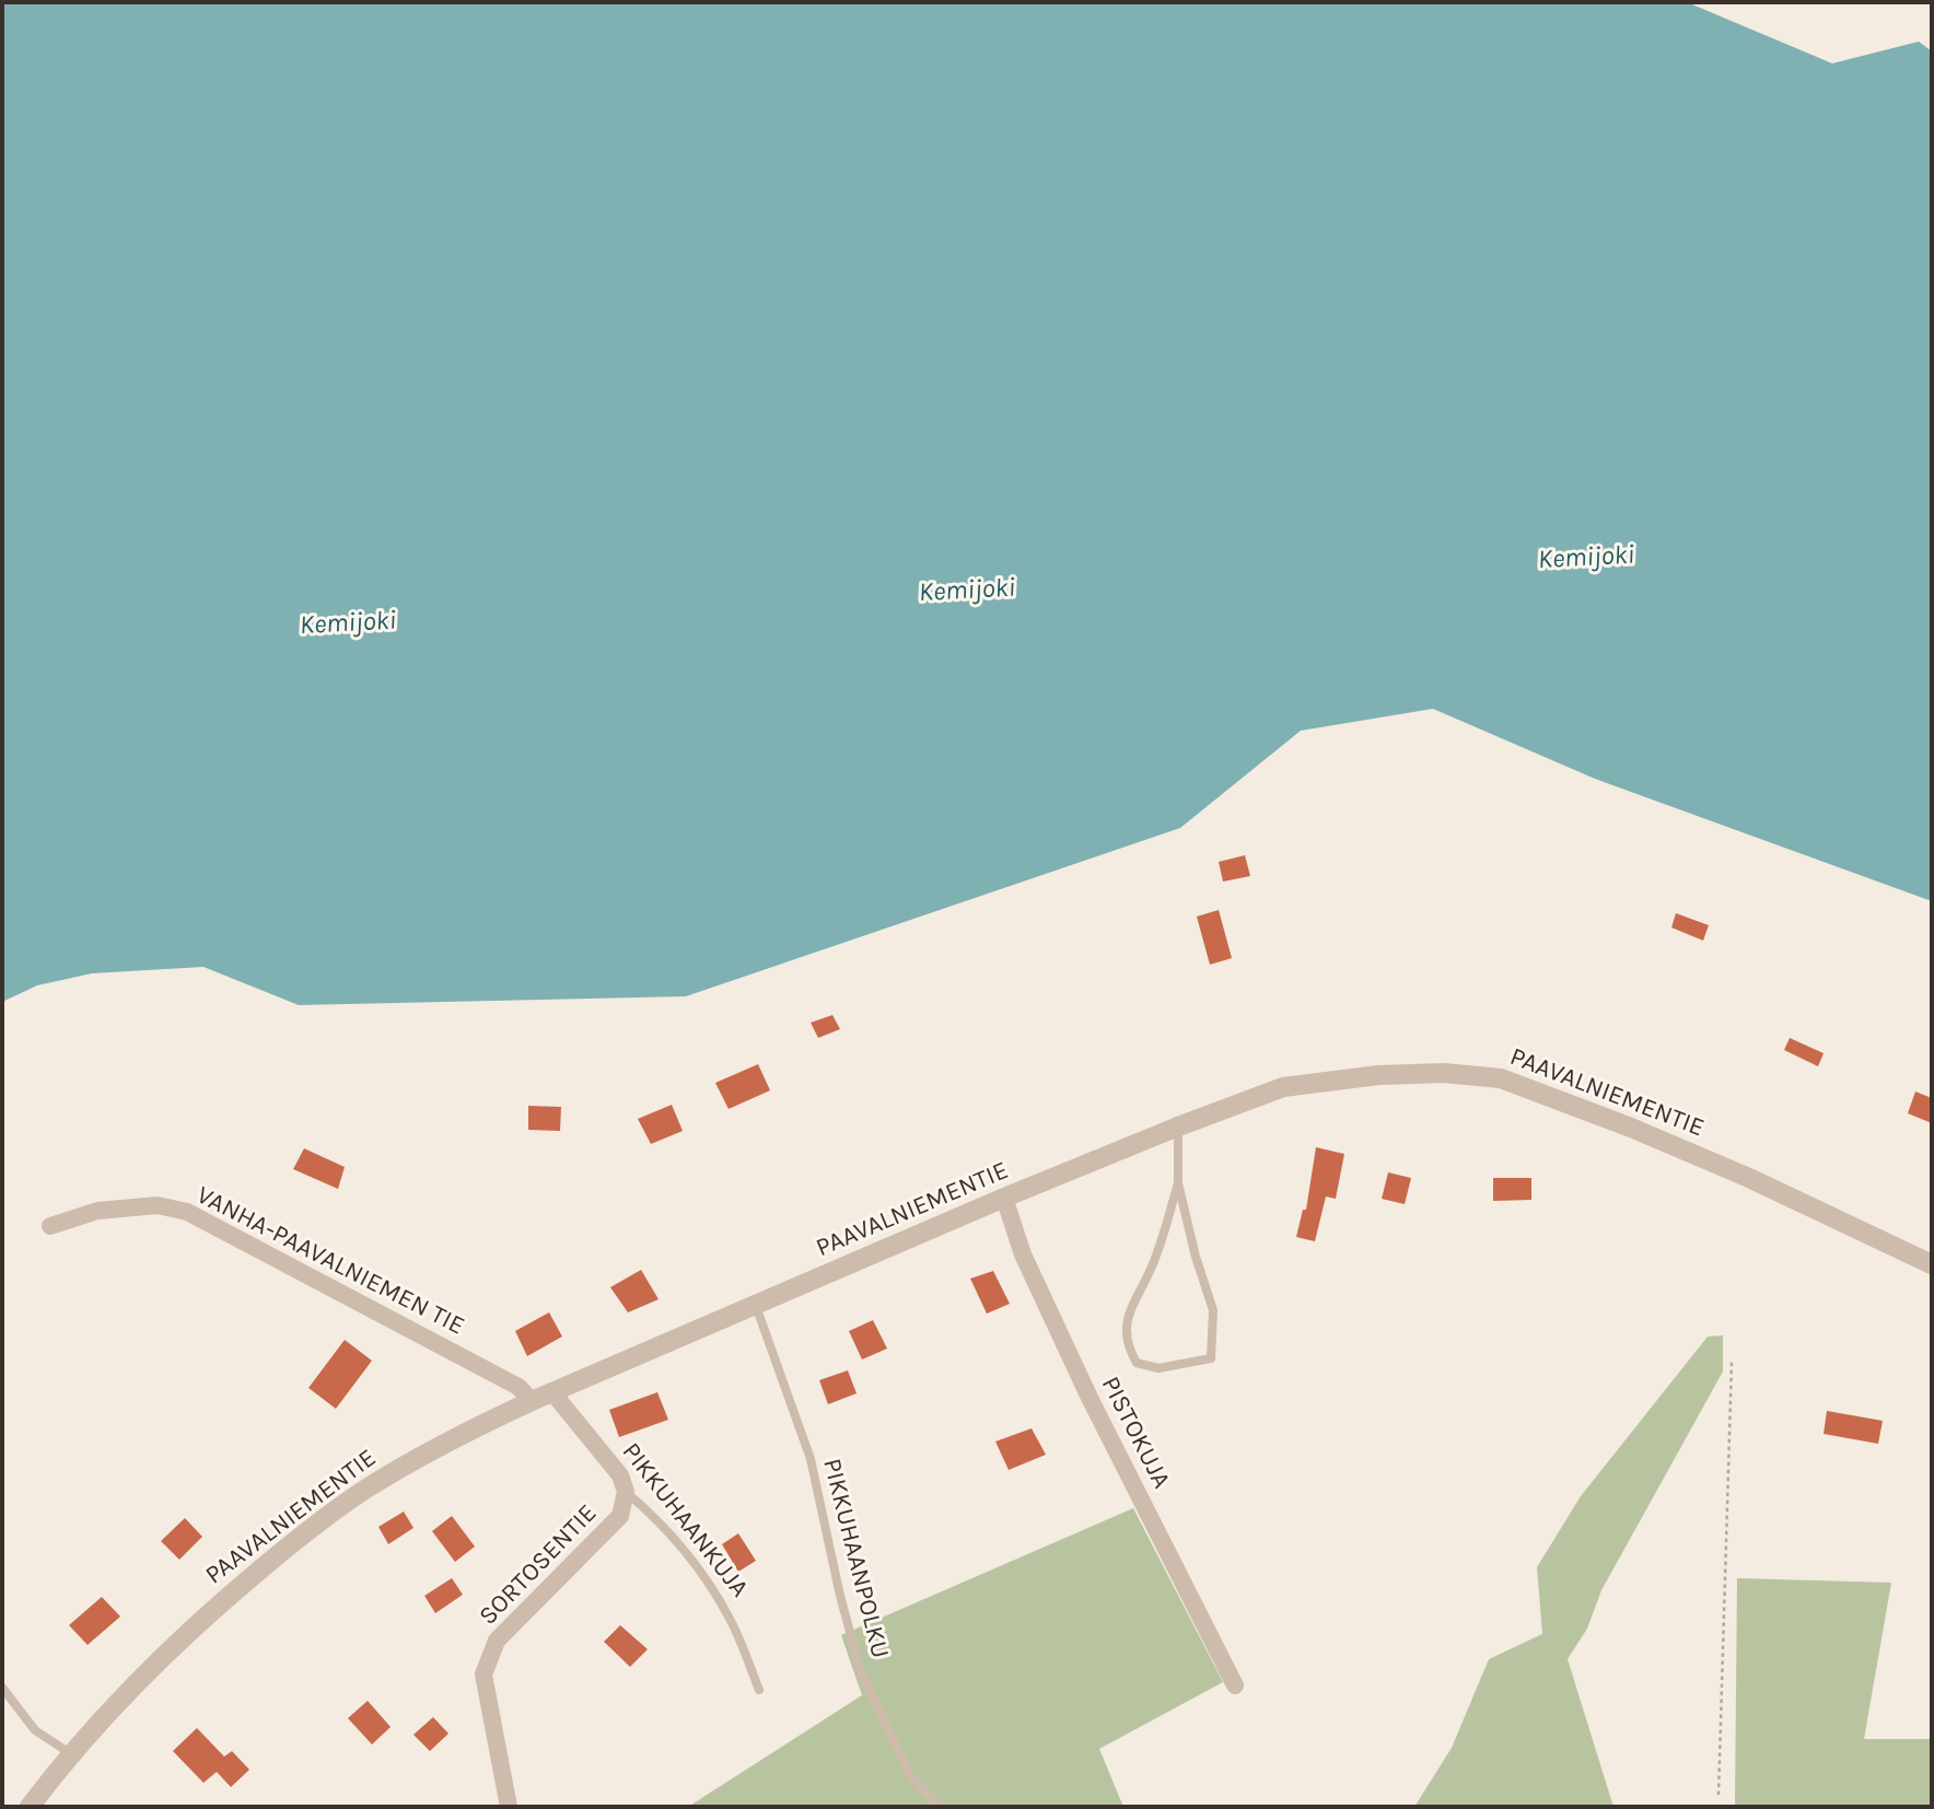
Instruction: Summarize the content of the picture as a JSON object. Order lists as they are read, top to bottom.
{
  "streets": {
    "street": [
      "PAAVALNIEMENTIE",
      "VANHA-PAAVALNIEMEN TIE",
      "PISTOKUJA",
      "PIKKUHAANKUJA",
      "SORTOSENTIE"
    ],
    "lane": ["PIKKUHAANPOLKU"]
  },
  "crossings": [
    ["PAAVALNIEMENTIE", "VANHA-PAAVALNIEMEN TIE"],
    ["PAAVALNIEMENTIE", "PISTOKUJA"],
    ["PAAVALNIEMENTIE", "PIKKUHAANKUJA"],
    ["PAAVALNIEMENTIE", "PIKKUHAANPOLKU"],
    ["PIKKUHAANKUJA", "SORTOSENTIE"]
  ],
  "water": ["Kemijoki"]
}
